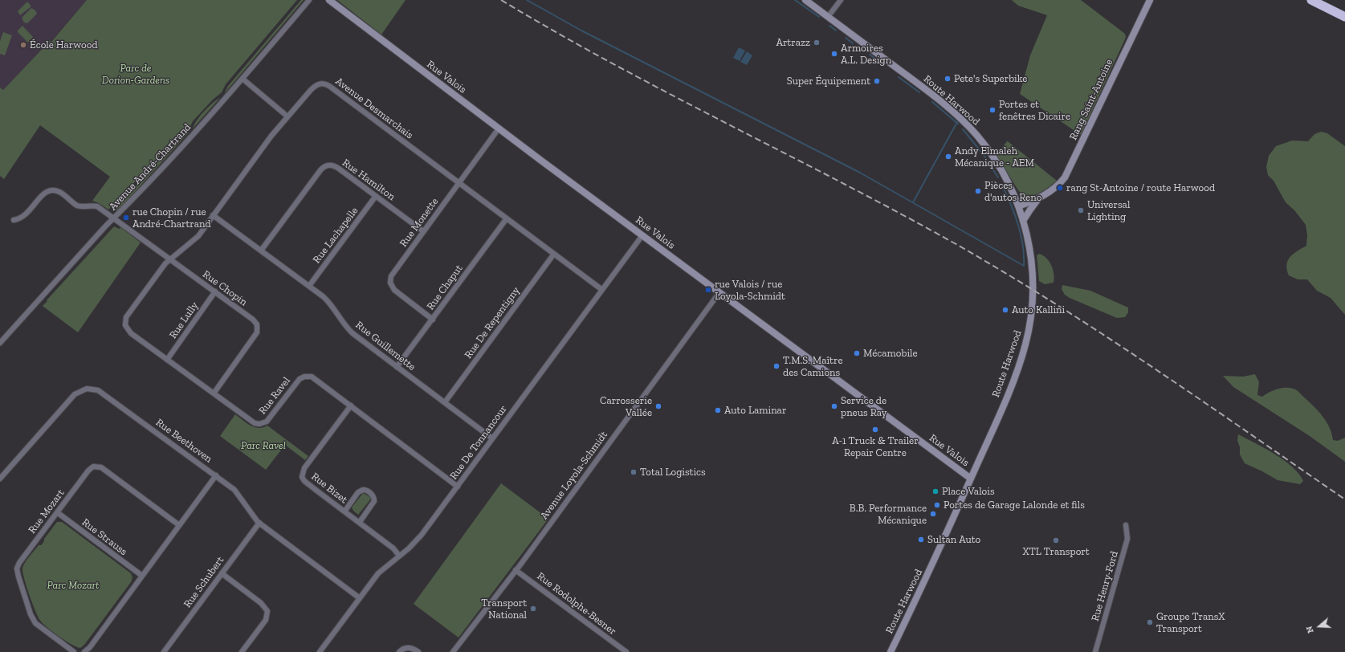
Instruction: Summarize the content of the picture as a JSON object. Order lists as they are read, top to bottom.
{
  "streets": {
    "street": [
      "Rue Valois",
      "Rang Saint-Antoine",
      "Route Harwood",
      "Avenue Desmarchais",
      "Avenue André-Chartrand",
      "Rue Hamilton",
      "Rue Monette",
      "Rue Lachapelle",
      "Rue Chaput",
      "Rue Chopin",
      "Rue Lully",
      "Rue De Repentigny",
      "Rue Guillemette",
      "Rue Ravel",
      "Rue Beethoven",
      "Rue De Tonnancour",
      "Avenue Loyola-Schmidt",
      "Rue Bizet",
      "Rue Mozart",
      "Rue Strauss",
      "Rue Schubert",
      "Rue Henry-Ford",
      "Rue Rodolphe-Besner"
    ]
  },
  "crossings": [
    ["Rue Valois", "Route Harwood"],
    ["Rue Valois", "Rue Monette"],
    ["Rue Valois", "Rue De Tonnancour"],
    ["Rue Valois", "Avenue Loyola-Schmidt"],
    ["Rang Saint-Antoine", "Route Harwood"],
    ["Avenue Desmarchais", "Rue Monette"],
    ["Avenue Desmarchais", "Rue Chaput"],
    ["Avenue Desmarchais", "Rue Chopin"],
    ["Avenue Desmarchais", "Rue De Repentigny"],
    ["Avenue Desmarchais", "Rue Guillemette"],
    ["Avenue Desmarchais", "Rue Ravel"],
    ["Avenue Desmarchais", "Rue De Tonnancour"],
    ["Avenue André-Chartrand", "Rue Chopin"],
    ["Rue Hamilton", "Rue Monette"],
    ["Rue Hamilton", "Rue Lachapelle"],
    ["Rue Hamilton", "Rue Guillemette"],
    ["Rue Monette", "Rue Chaput"],
    ["Rue Lachapelle", "Rue Guillemette"],
    ["Rue Chaput", "Rue Guillemette"],
    ["Rue Chopin", "Rue Lully"],
    ["Rue Chopin", "Rue Ravel"],
    ["Rue Lully", "Rue Ravel"],
    ["Rue De Repentigny", "Rue Guillemette"],
    ["Rue Guillemette", "Rue De Tonnancour"],
    ["Rue Ravel", "Rue De Tonnancour"],
    ["Rue Ravel", "Rue Bizet"],
    ["Rue Beethoven", "Rue De Tonnancour"],
    ["Rue Beethoven", "Rue Schubert"],
    ["Rue De Tonnancour", "Rue Bizet"],
    ["Avenue Loyola-Schmidt", "Rue Rodolphe-Besner"],
    ["Rue Mozart", "Rue Strauss"]
  ],
  "parks": ["Parc de Dorion-Gardens", "Parc Ravel", "Parc Mozart"],
  "places": [
    "Artrazz",
    "École Harwood",
    "Armoires A.L. Design",
    "Pete's Superbike",
    "Super Équipement",
    "Portes et fenêtres Dicaire",
    "Andy Elmaleh Mécanique - AEM",
    "rang St-Antoine / route Harwood",
    "Pièces d'autos Reno",
    "Universal Lighting",
    "rue Chopin / rue André-Chartrand",
    "rue Valois / rue Loyola-Schmidt",
    "Auto Kallini",
    "Mécamobile",
    "T.M.S. Maître des Camions",
    "Carrosserie Vallée",
    "Service de pneus Ray",
    "Auto Laminar",
    "A-1 Truck & Trailer Repair Centre",
    "Total Logistics",
    "Place Valois",
    "Portes de Garage Lalonde et fils",
    "B.B. Performance Mécanique",
    "Sultan Auto",
    "XTL Transport",
    "Transport National",
    "Groupe TransX Transport"
  ],
  "north": "left"
}
